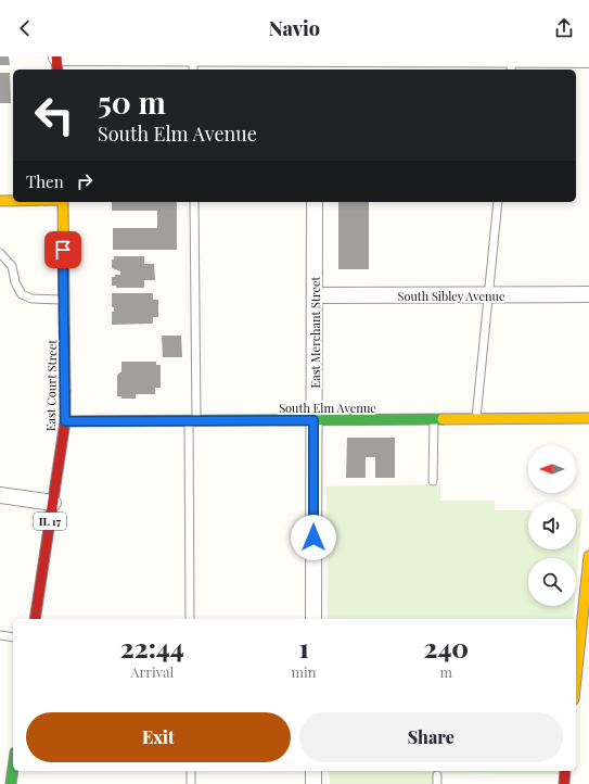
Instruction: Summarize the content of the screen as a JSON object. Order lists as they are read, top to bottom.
{
  "streets": {
    "main road": ["East Court Street", "South Elm Avenue", "IL 17"],
    "street": ["South Sibley Avenue", "East Merchant Street"]
  },
  "crossings": [
    ["South Sibley Avenue", "East Merchant Street"],
    ["East Merchant Street", "South Elm Avenue"],
    ["East Court Street", "South Elm Avenue"]
  ],
  "north": "left",
  "page": {
    "header": "Navio",
    "turn": ["50 m", "South Elm Avenue"],
    "then": "Then",
    "eta": [
      "22:44",
      "Arrival",
      "1",
      "min",
      "240",
      "m"
    ],
    "buttons": ["Exit", "Share"]
  }
}
